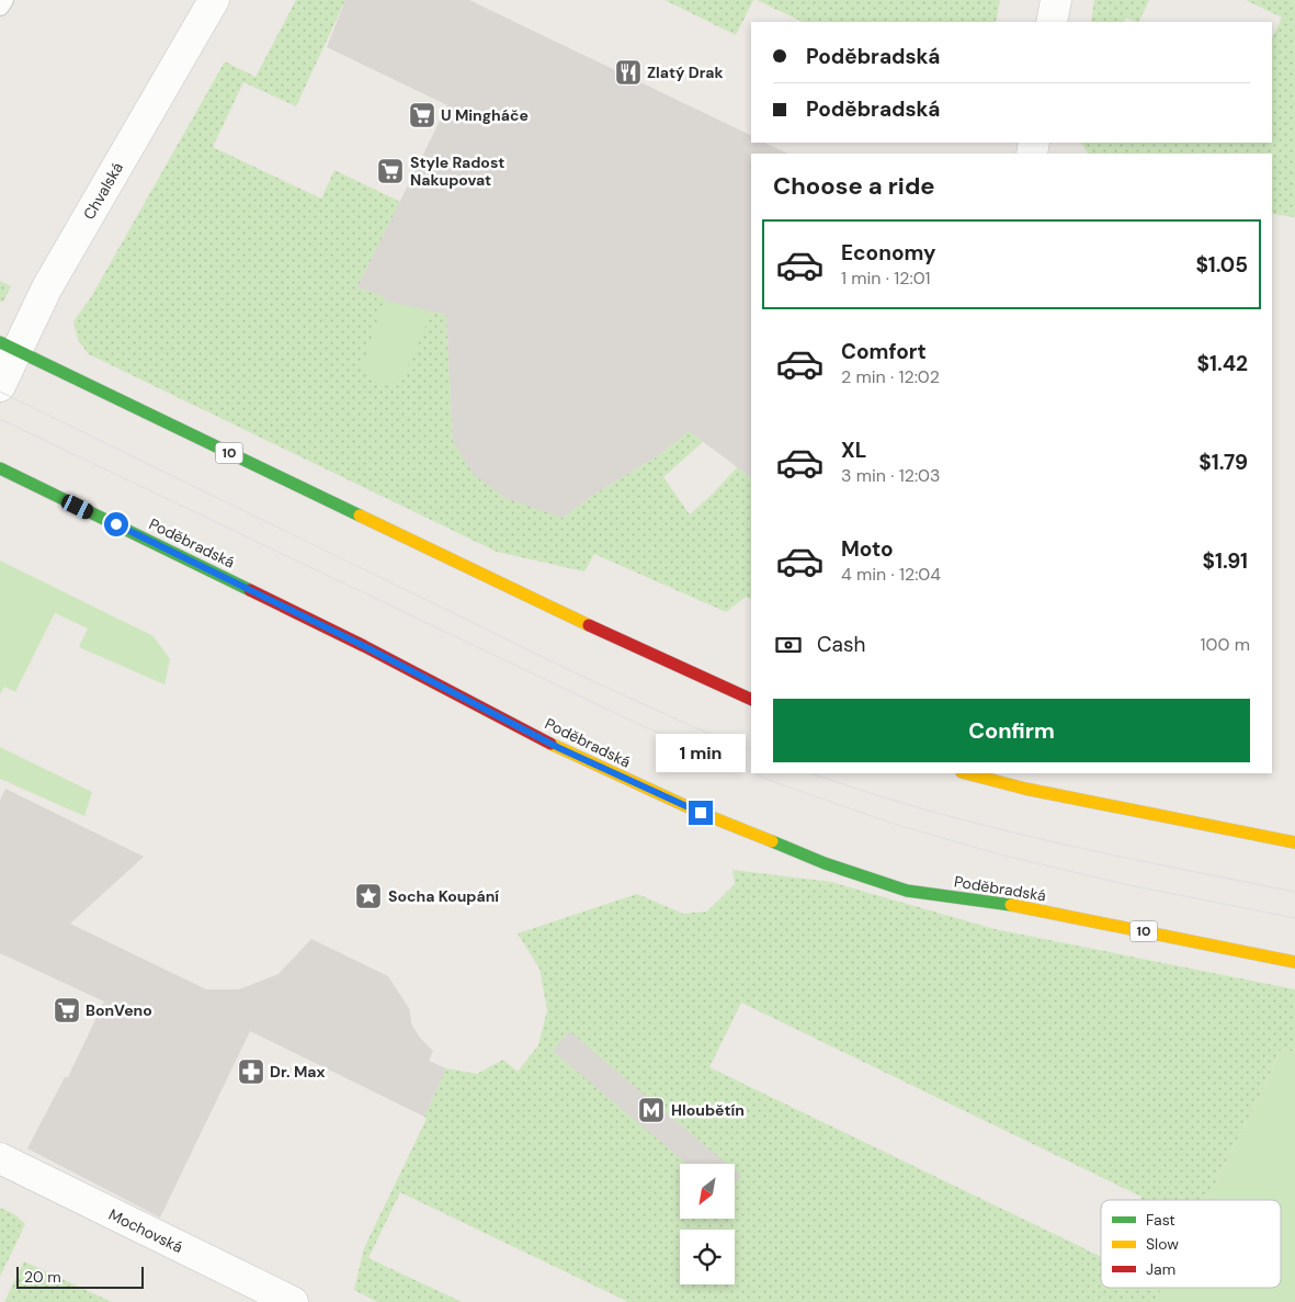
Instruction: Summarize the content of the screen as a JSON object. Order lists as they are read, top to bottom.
{
  "streets": {
    "main road": ["10", "Poděbradská"],
    "street": ["Chvalská", "Mochovská"]
  },
  "crossings": [
    ["Chvalská", "10"]
  ],
  "places": {
    "restaurant": ["Zlatý Drak"],
    "supermarket": ["U Mingháče", "Style Radost Nakupovat", "BonVeno"],
    "place": ["Socha Koupání"],
    "pharmacy": ["Dr. Max"],
    "metro station": ["Hloubětín"]
  },
  "legend": ["Fast", "Slow", "Jam"],
  "scale_bar": "20 m",
  "north": "bottom left",
  "page": {
    "banner": ["Poděbradská", "Poděbradská"],
    "heading": "Choose a ride",
    "list": [
      {
        "name": "Economy",
        "note": "1 min · 12:01",
        "value": "$1.05"
      },
      {
        "name": "Comfort",
        "note": "2 min · 12:02",
        "value": "$1.42"
      },
      {
        "name": "XL",
        "note": "3 min · 12:03",
        "value": "$1.79"
      },
      {
        "name": "Moto",
        "note": "4 min · 12:04",
        "value": "$1.91"
      }
    ],
    "pay": ["Cash", "100 m"],
    "buttons": "Confirm",
    "bubble": "1 min",
    "scale": "20 m"
  }
}
